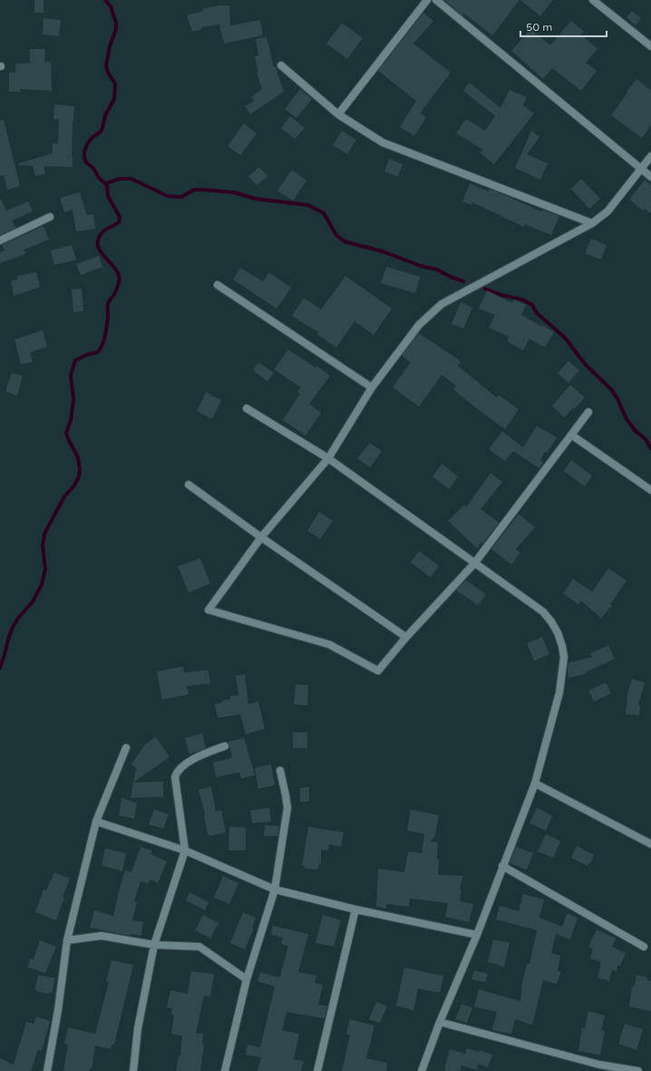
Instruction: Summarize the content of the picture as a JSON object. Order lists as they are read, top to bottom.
{
  "scale_bar": "50 m"
}
